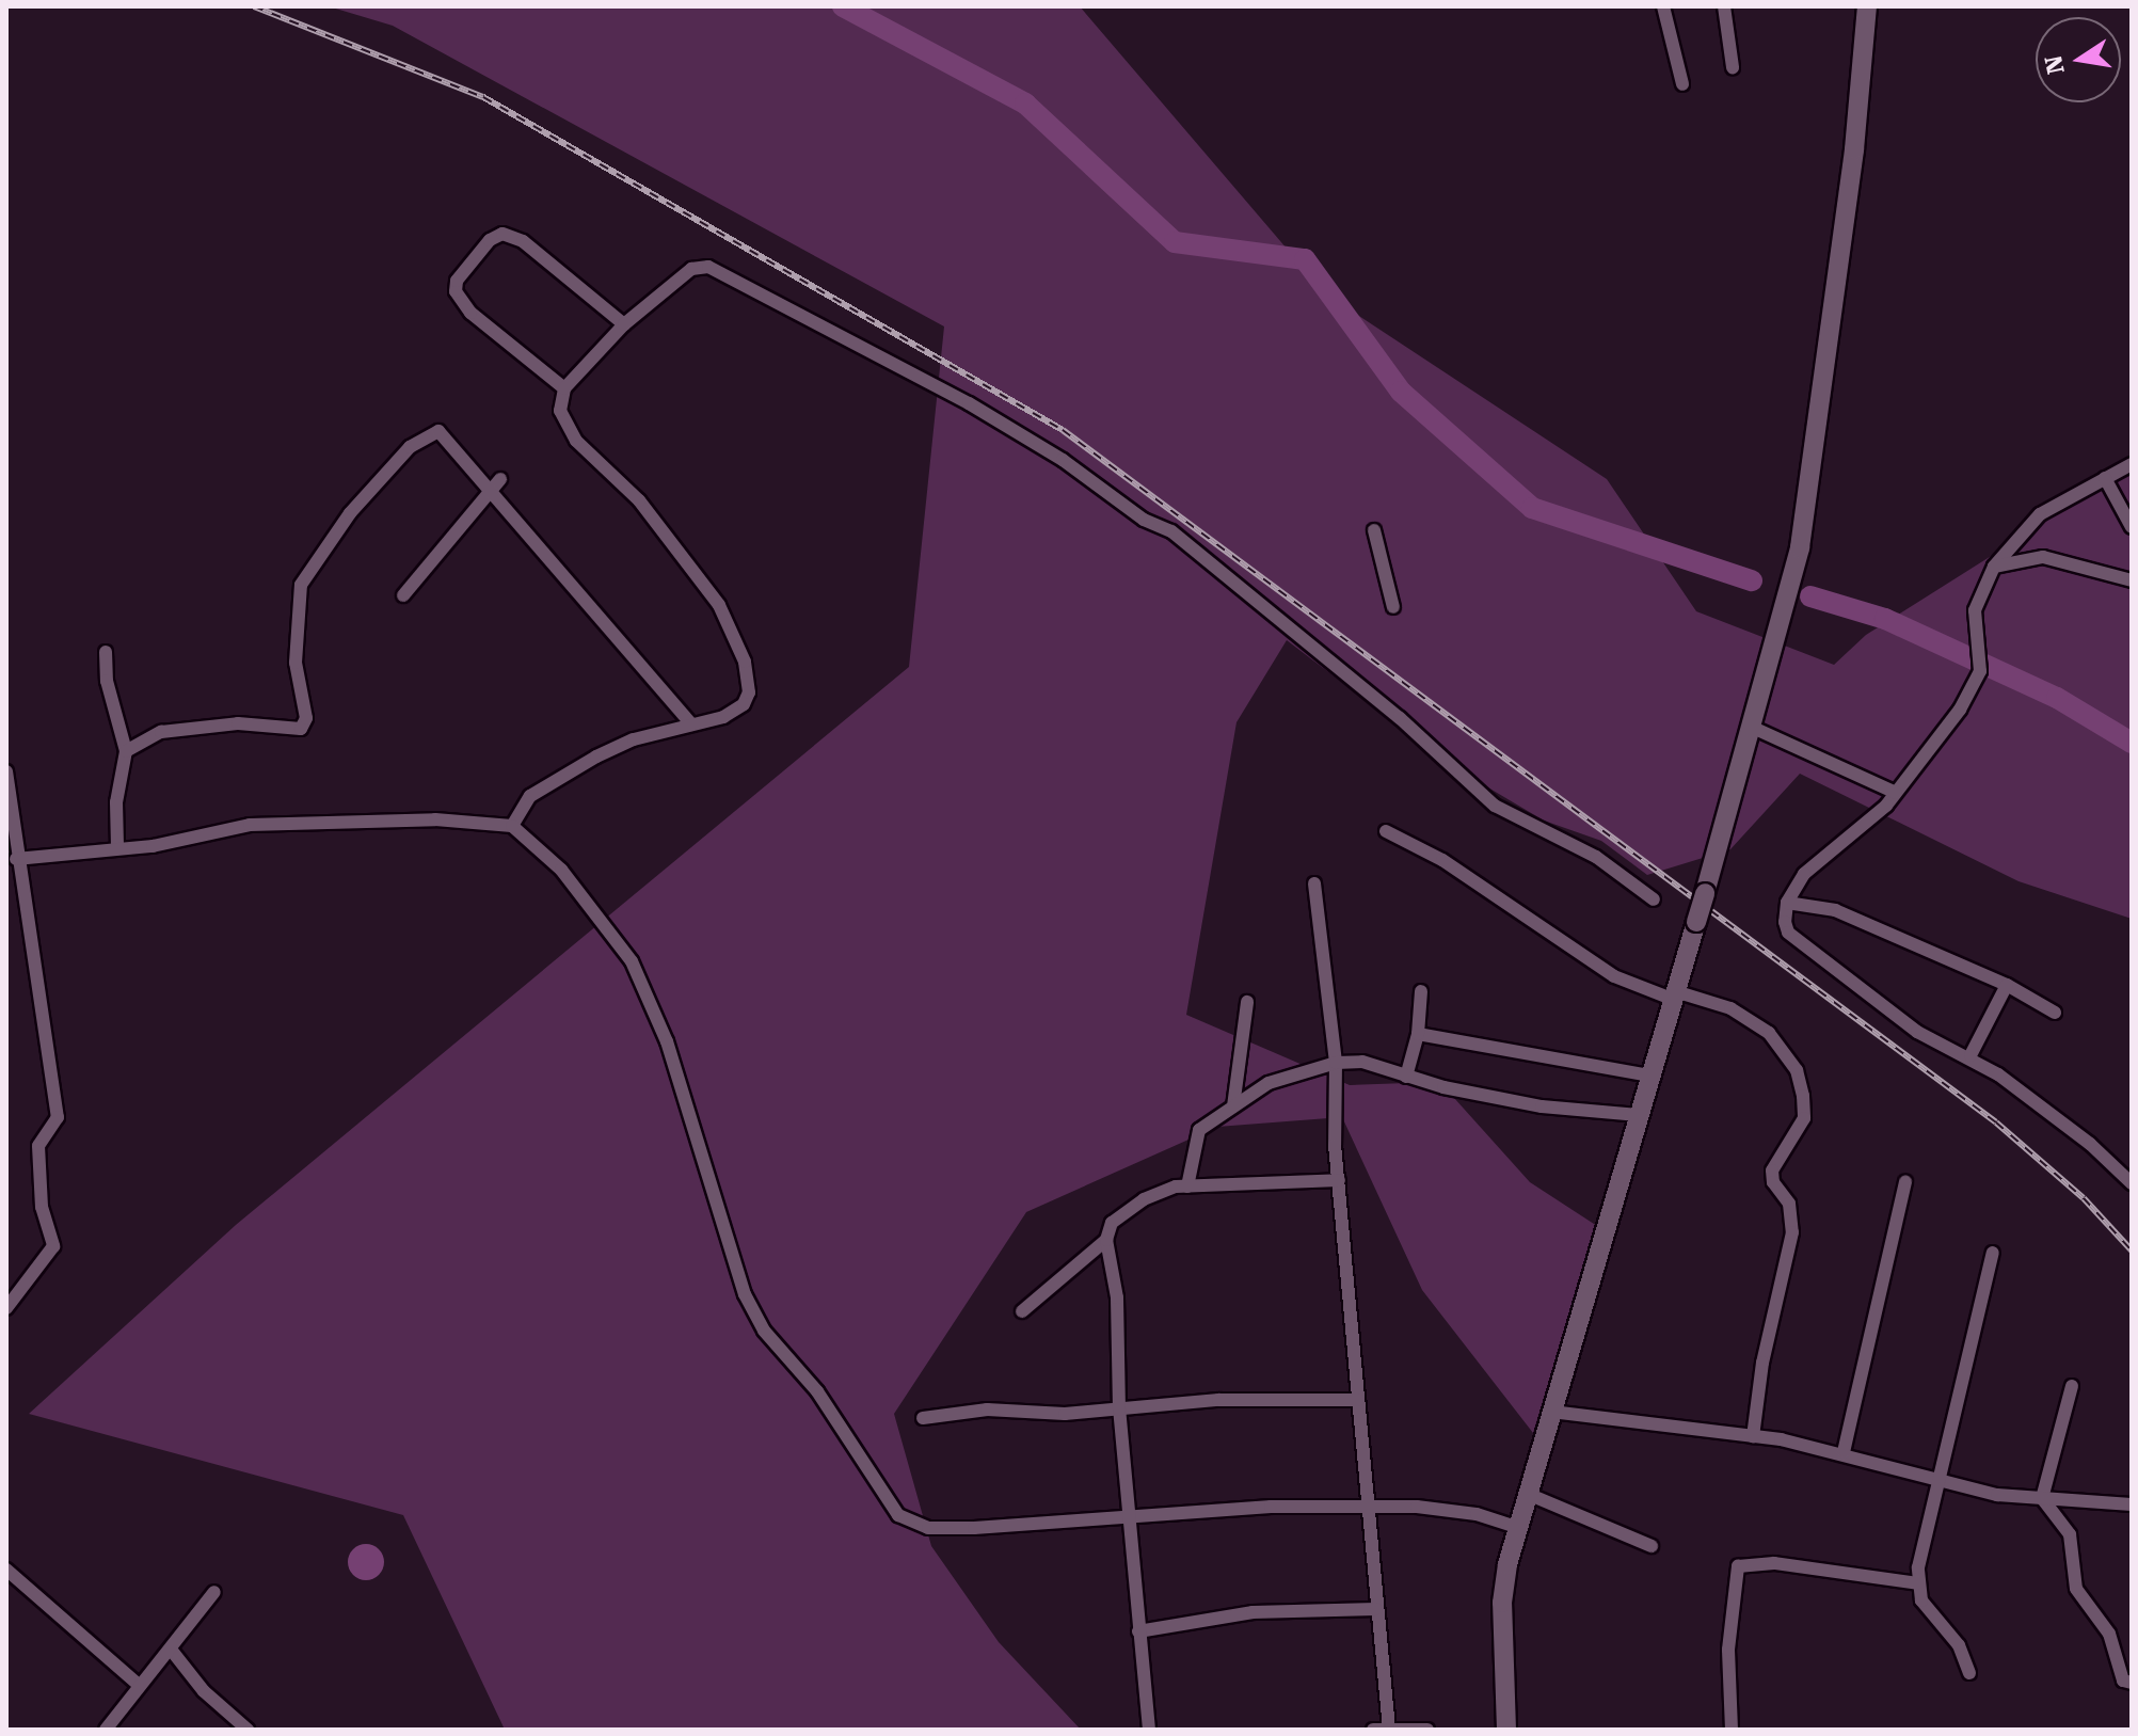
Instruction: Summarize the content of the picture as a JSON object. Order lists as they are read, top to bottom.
{
  "north": "left"
}
